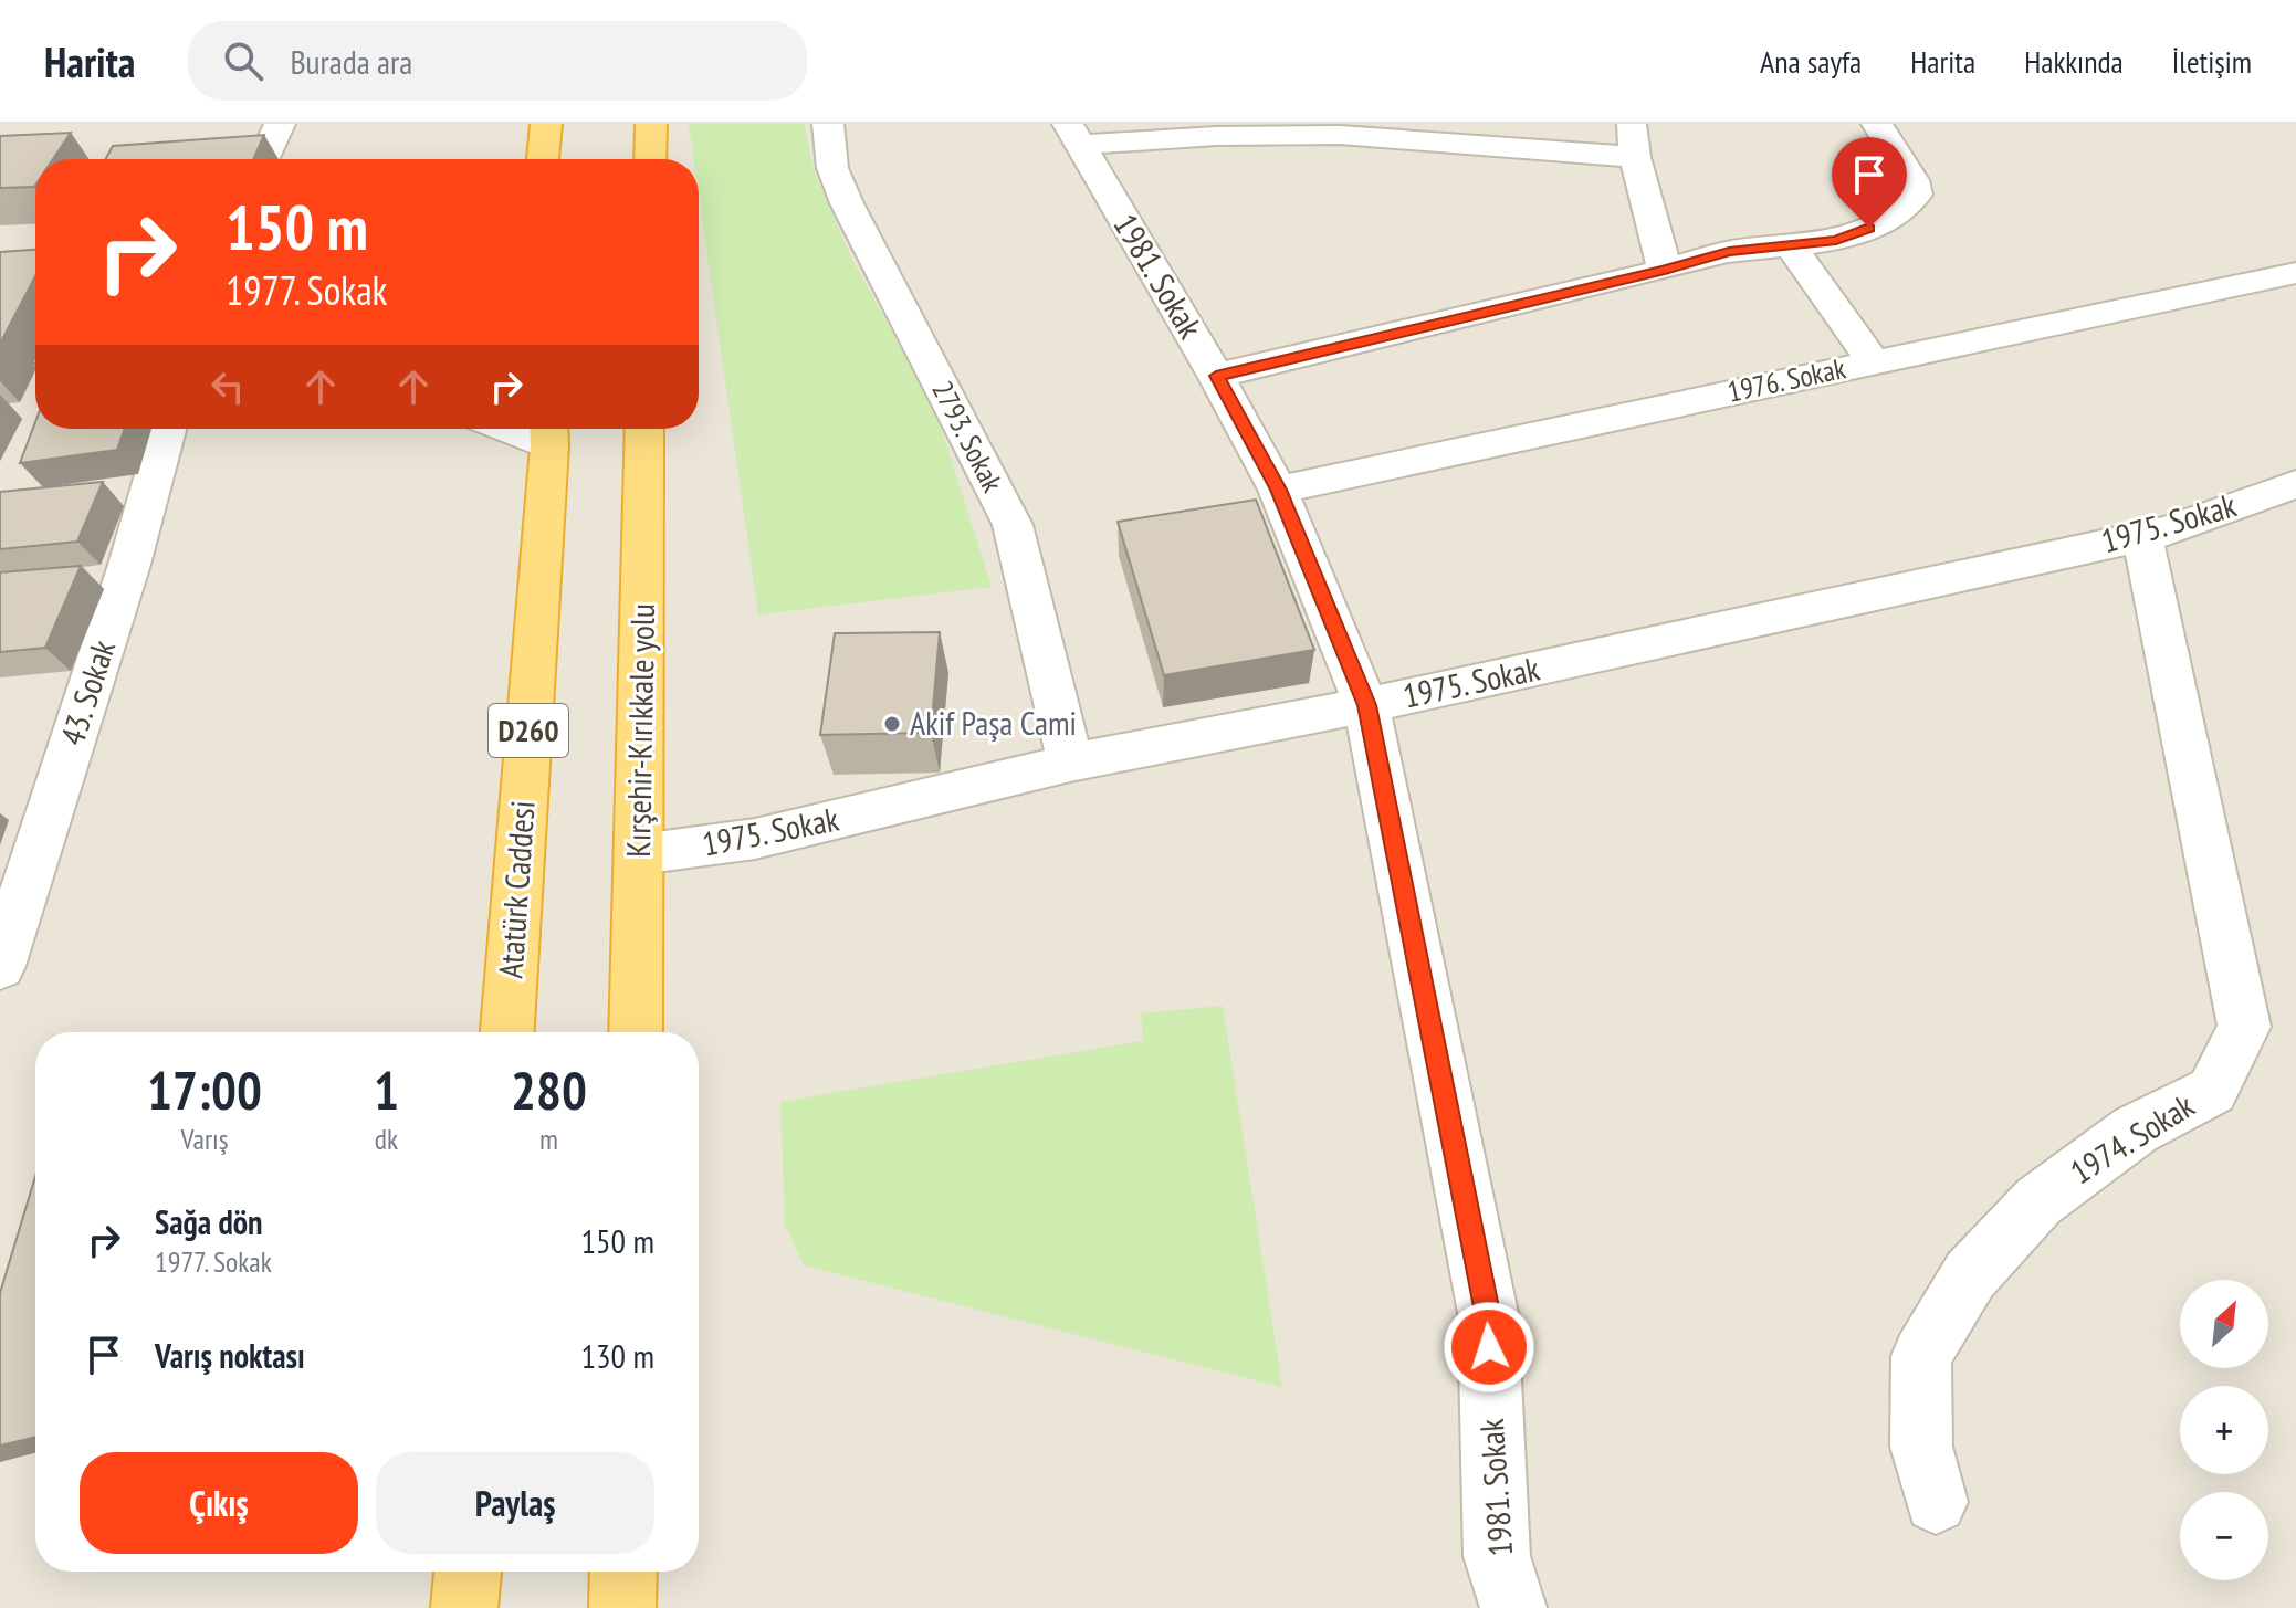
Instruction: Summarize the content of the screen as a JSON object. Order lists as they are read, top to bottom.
{
  "streets": {
    "highway": ["D260", "Kırşehir-Kırıkkale yolu", "Atatürk Caddesi"],
    "street": [
      "1981. Sokak",
      "1976. Sokak",
      "2793. Sokak",
      "1975. Sokak",
      "43. Sokak",
      "1974. Sokak"
    ]
  },
  "crossings": [
    ["1981. Sokak", "1976. Sokak"],
    ["1981. Sokak", "1975. Sokak"],
    ["2793. Sokak", "1975. Sokak"],
    ["1975. Sokak", "Kırşehir-Kırıkkale yolu"],
    ["1975. Sokak", "1974. Sokak"]
  ],
  "places": ["Akif Paşa Cami"],
  "north": "top right",
  "page": {
    "header": "Harita",
    "search": "Burada ara",
    "nav": [
      "Ana sayfa",
      "Harita",
      "Hakkında",
      "İletişim"
    ],
    "turn": ["150 m", "1977. Sokak"],
    "eta": [
      "17:00",
      "Varış",
      "1",
      "dk",
      "280",
      "m"
    ],
    "list": [
      {
        "name": "Sağa dön",
        "note": "1977. Sokak",
        "value": "150 m"
      },
      {
        "name": "Varış noktası",
        "value": "130 m"
      }
    ],
    "map_buttons": ["+", "−"],
    "buttons": ["Çıkış", "Paylaş"]
  }
}
